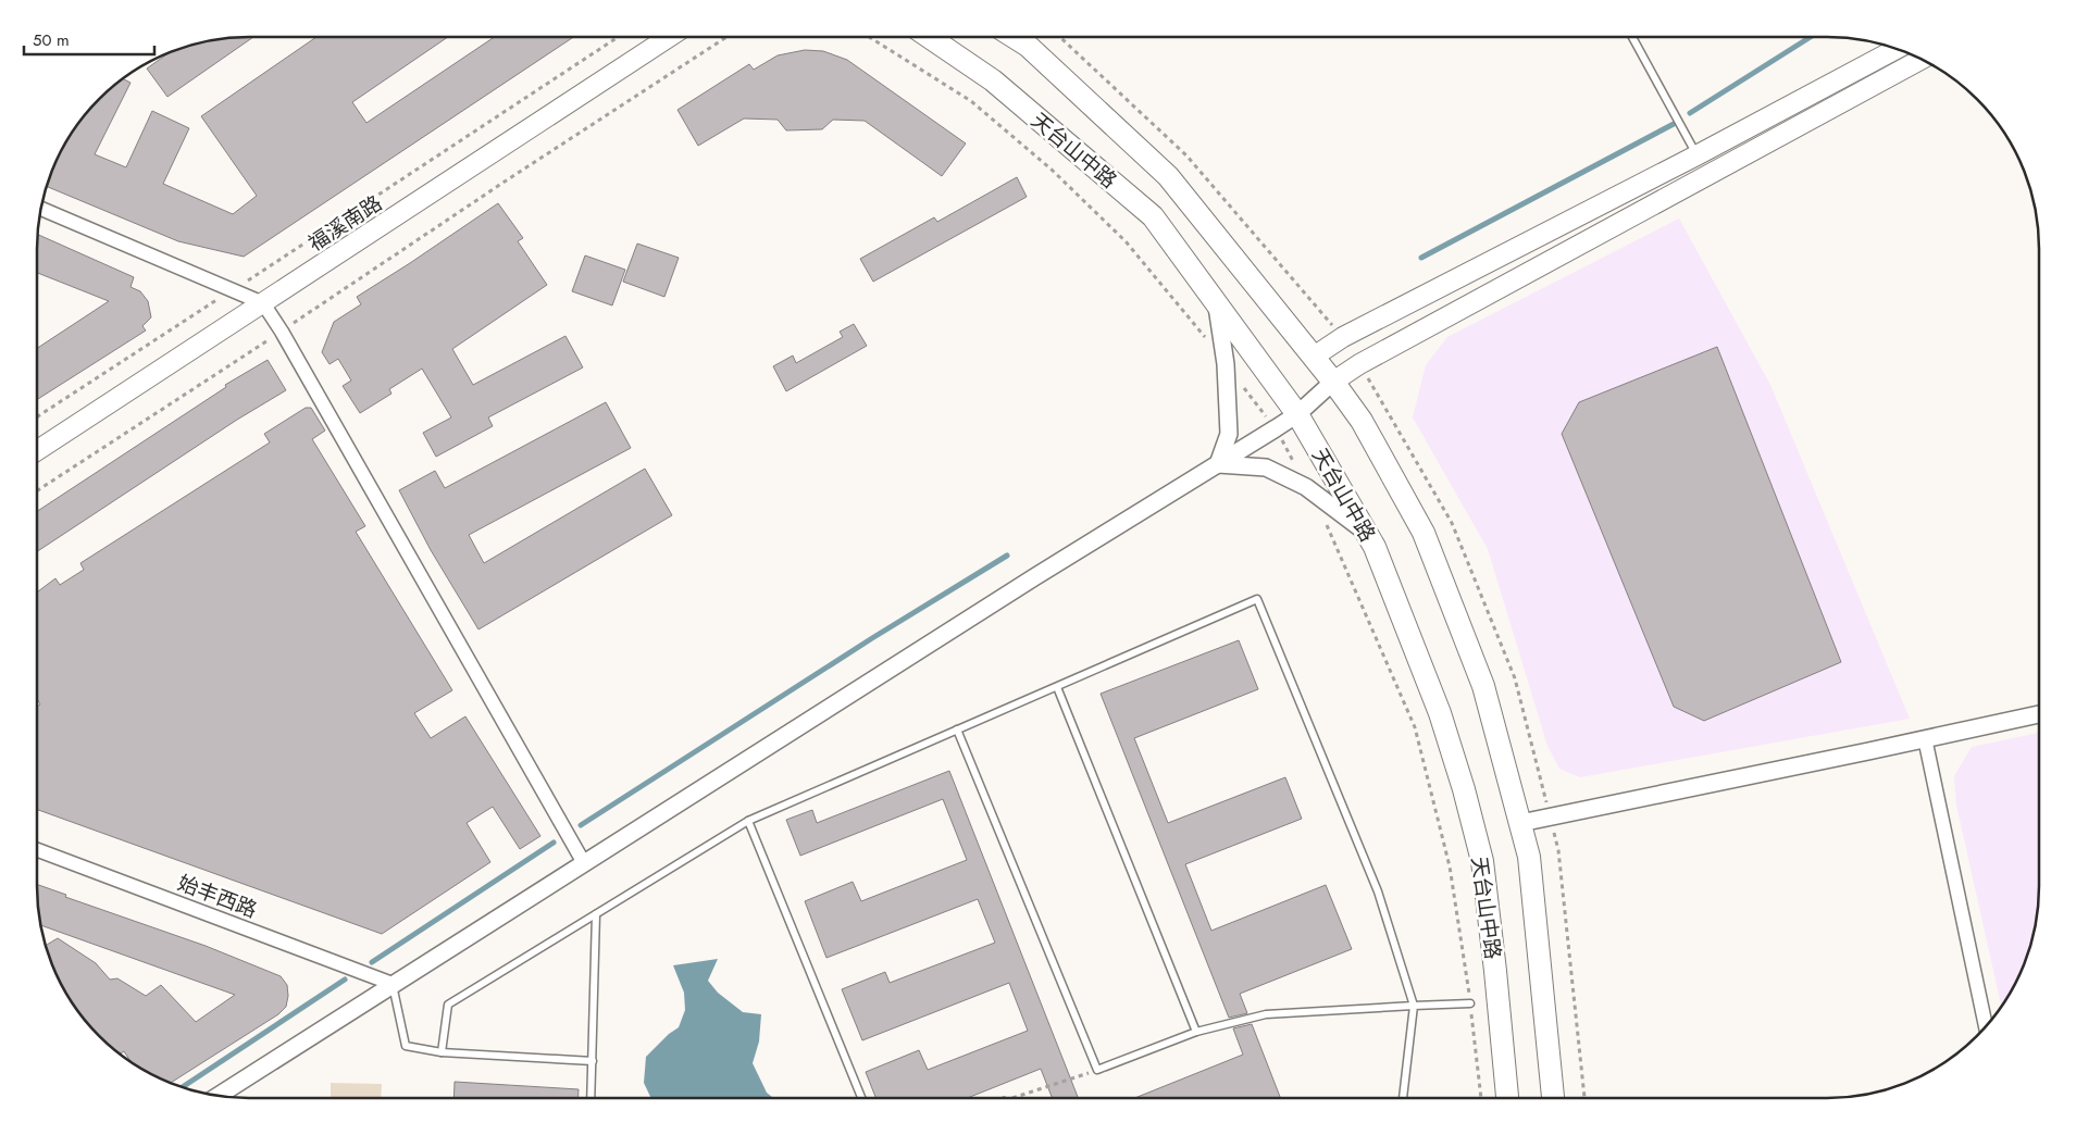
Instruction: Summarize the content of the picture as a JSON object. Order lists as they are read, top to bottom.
{
  "streets": {
    "main road": ["天台山中路", "福溪南路"],
    "street": ["始丰西路"]
  },
  "scale_bar": "50 m"
}
